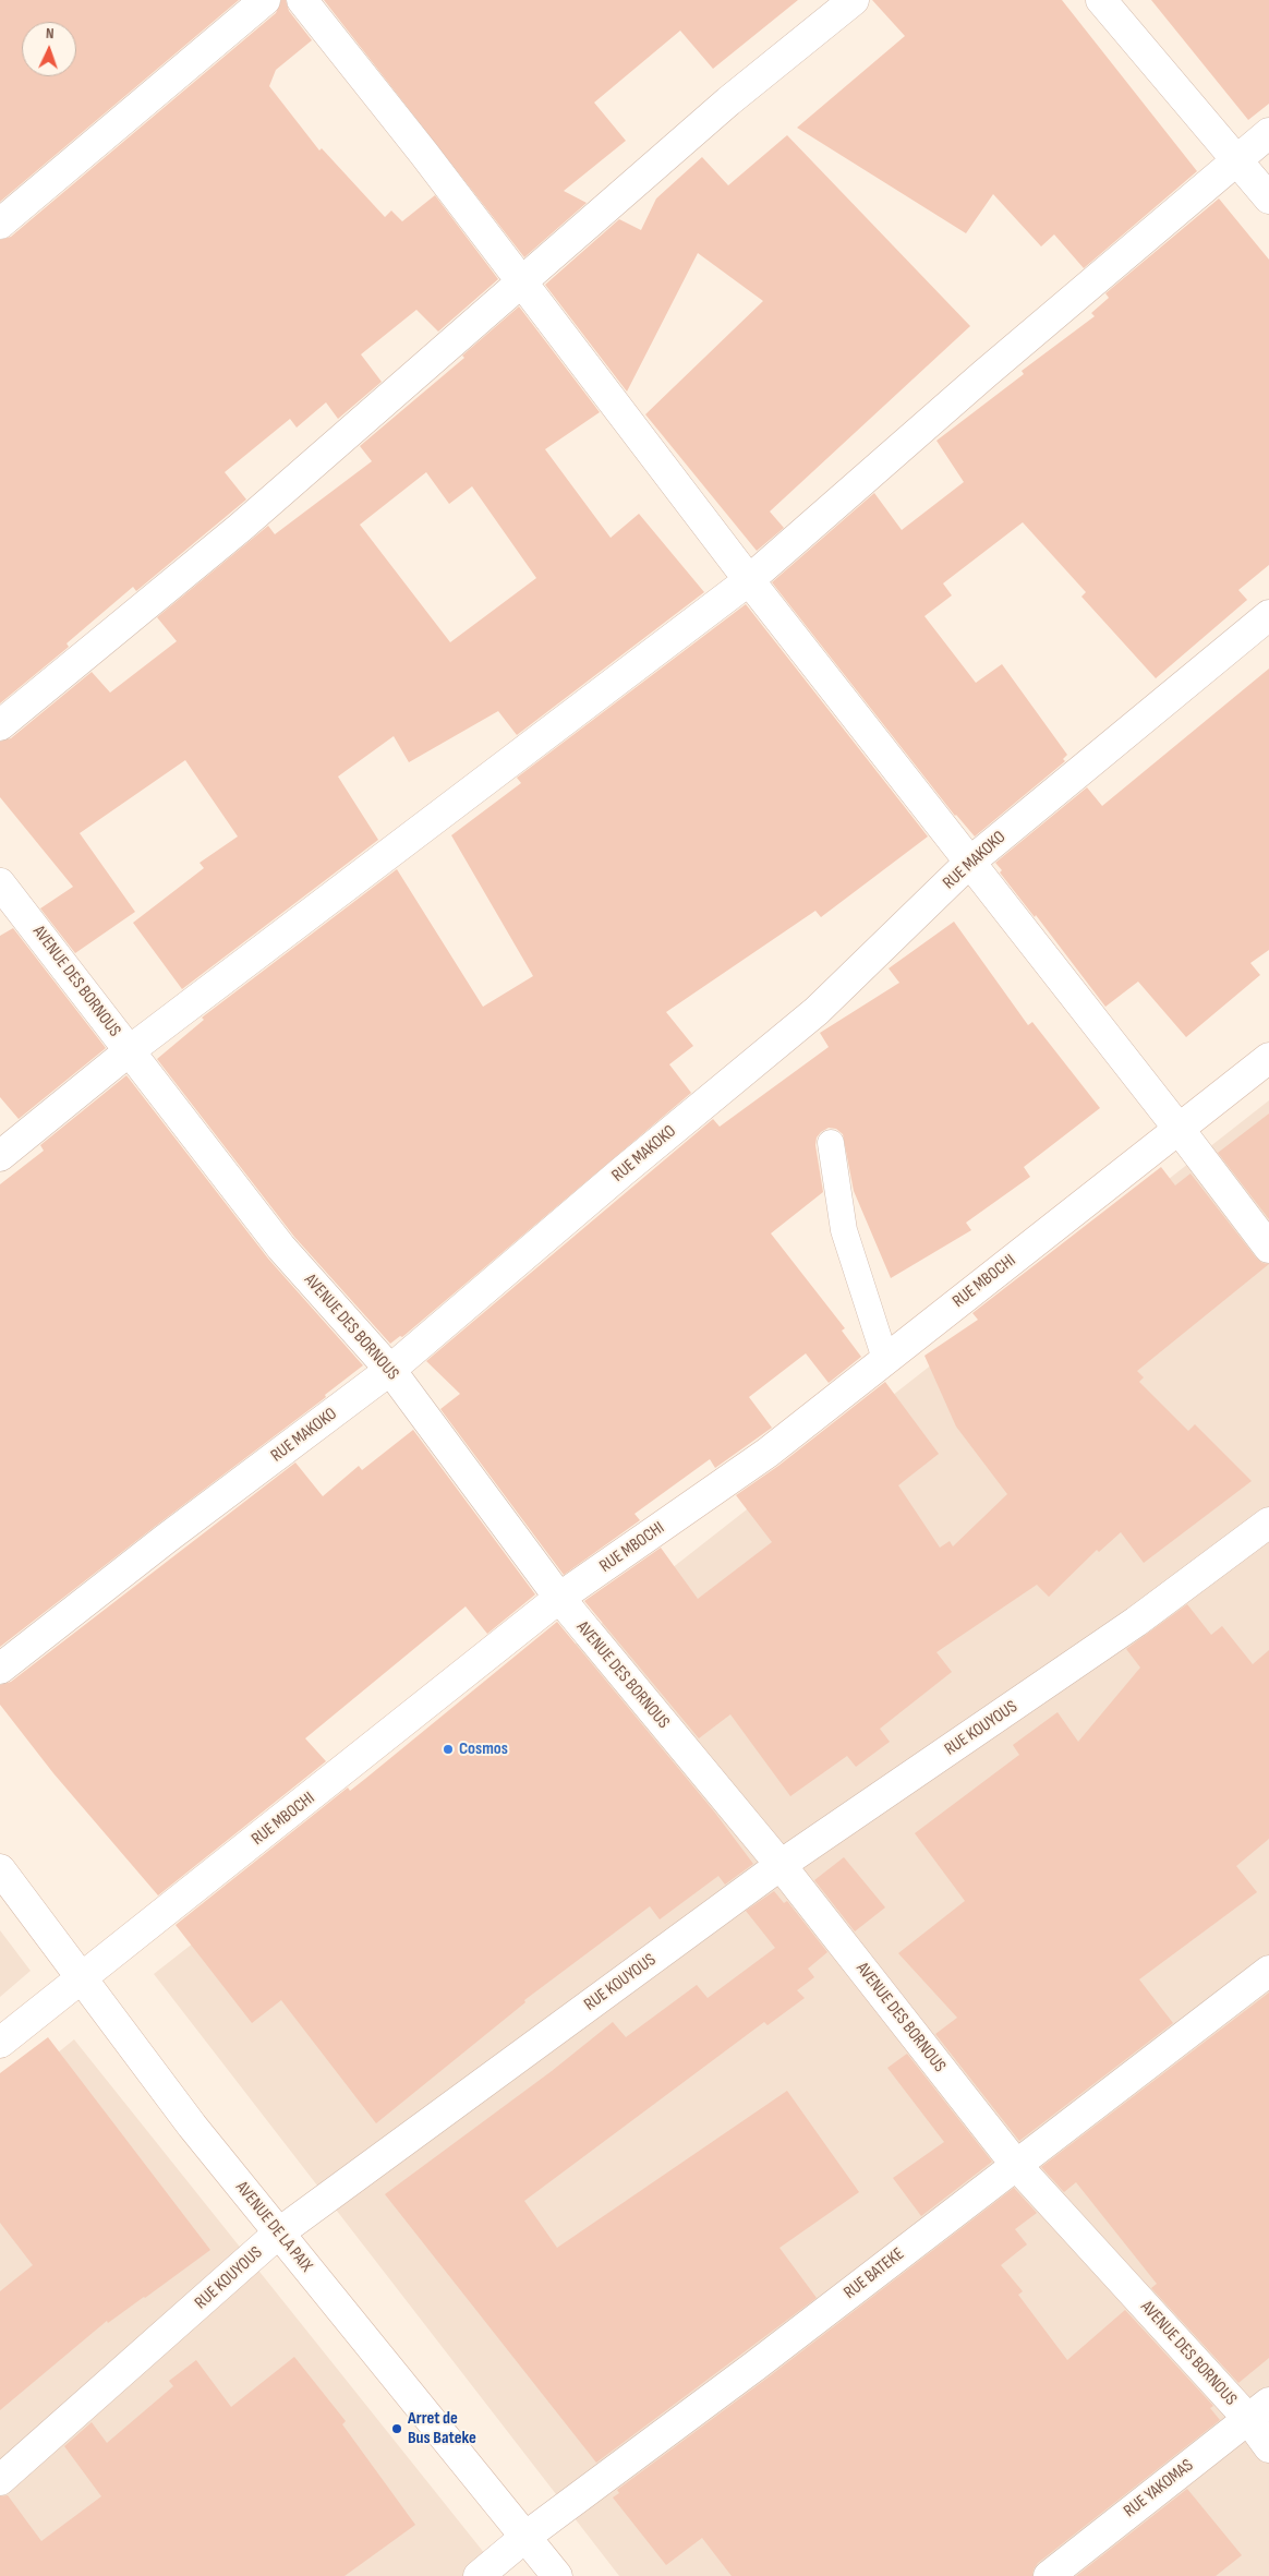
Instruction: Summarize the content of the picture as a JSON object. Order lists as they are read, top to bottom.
{
  "streets": {
    "street": [
      "RUE MAKOKO",
      "AVENUE DES BORNOUS",
      "RUE MBOCHI",
      "RUE KOUYOUS",
      "AVENUE DE LA PAIX",
      "RUE BATEKE",
      "RUE YAKOMAS"
    ]
  },
  "crossings": [
    ["RUE MAKOKO", "AVENUE DES BORNOUS"],
    ["AVENUE DES BORNOUS", "RUE MBOCHI"],
    ["AVENUE DES BORNOUS", "RUE KOUYOUS"],
    ["AVENUE DES BORNOUS", "RUE BATEKE"],
    ["AVENUE DES BORNOUS", "RUE YAKOMAS"],
    ["RUE MBOCHI", "AVENUE DE LA PAIX"],
    ["RUE KOUYOUS", "AVENUE DE LA PAIX"],
    ["AVENUE DE LA PAIX", "RUE BATEKE"]
  ],
  "places": ["Cosmos", "Arret de Bus Bateke"],
  "north": "top"
}
